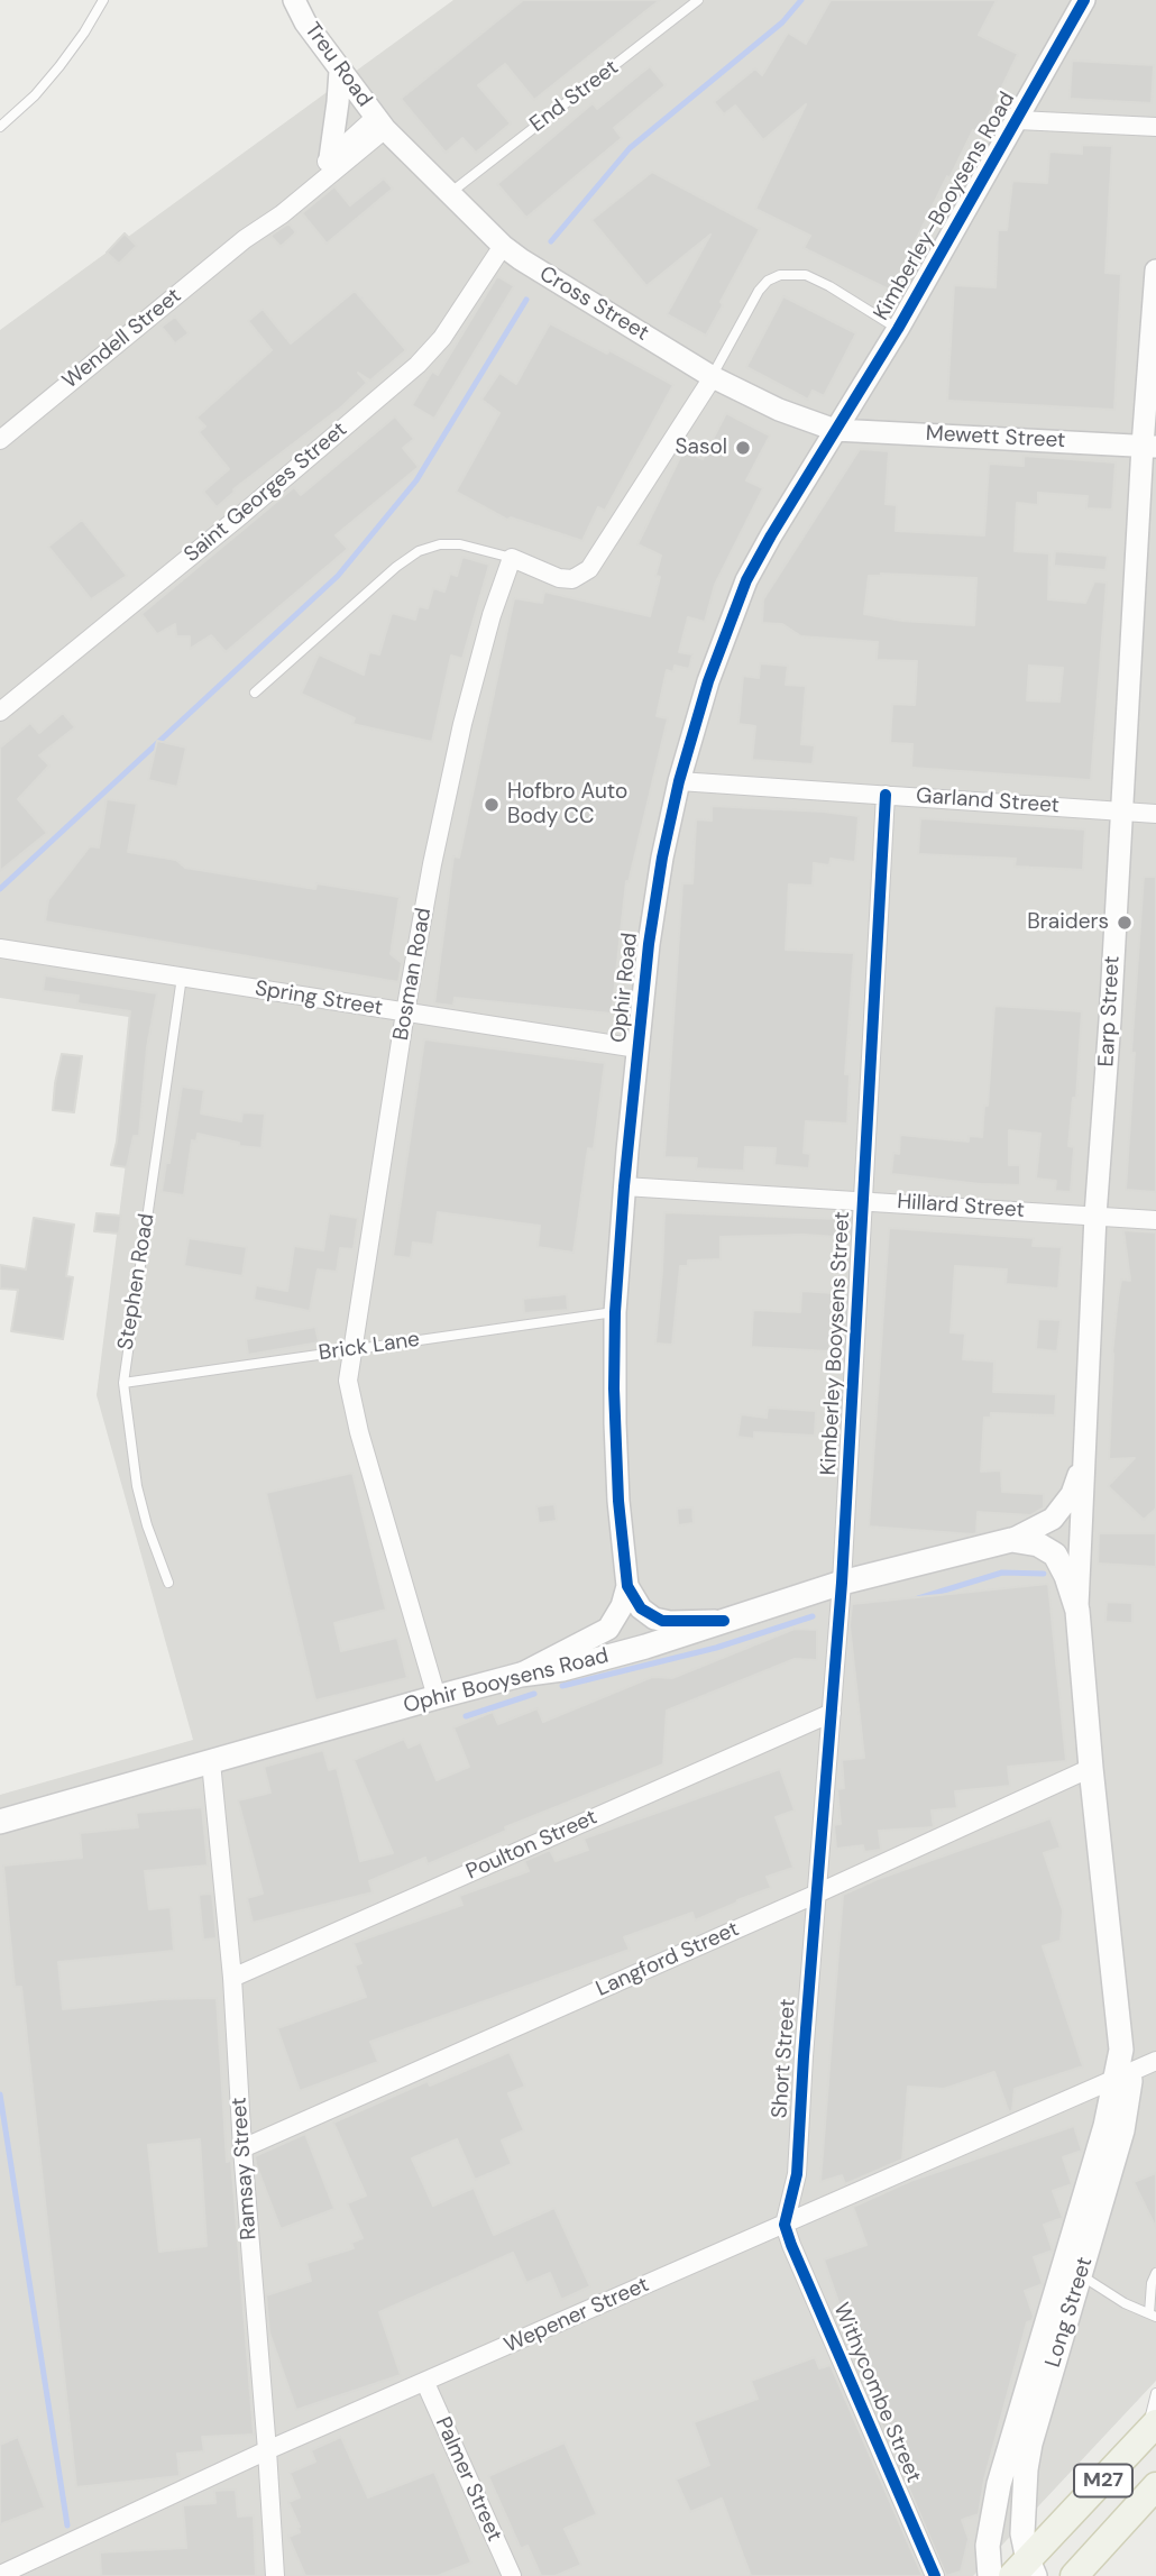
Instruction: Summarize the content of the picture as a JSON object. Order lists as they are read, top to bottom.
{
  "streets": {
    "main road": ["Ophir Booysens Road", "Long Street", "M27"],
    "street": [
      "Treu Road",
      "Kimberley-Booysens Road",
      "Cross Street",
      "Wendell Street",
      "Mewett Street",
      "Saint Georges Street",
      "Garland Street",
      "Bosman Road",
      "Ophir Road",
      "Spring Street",
      "Earp Street",
      "Hillard Street",
      "Kimberley Booysens Street",
      "Poulton Street",
      "Langford Street",
      "Short Street",
      "Ramsay Street",
      "Wepener Street",
      "Withycombe Street",
      "Palmer Street"
    ],
    "lane": ["End Street", "Stephen Road", "Brick Lane"]
  },
  "crossings": [
    ["Treu Road", "Cross Street"],
    ["Treu Road", "Wendell Street"],
    ["End Street", "Cross Street"],
    ["Kimberley-Booysens Road", "Cross Street"],
    ["Kimberley-Booysens Road", "Mewett Street"],
    ["Kimberley-Booysens Road", "Ophir Road"],
    ["Cross Street", "Wendell Street"],
    ["Cross Street", "Mewett Street"],
    ["Cross Street", "Saint Georges Street"],
    ["Cross Street", "Ophir Road"],
    ["Mewett Street", "Ophir Road"],
    ["Mewett Street", "Earp Street"],
    ["Garland Street", "Ophir Road"],
    ["Garland Street", "Earp Street"],
    ["Garland Street", "Kimberley Booysens Street"],
    ["Bosman Road", "Spring Street"],
    ["Bosman Road", "Brick Lane"],
    ["Bosman Road", "Ophir Booysens Road"],
    ["Ophir Road", "Spring Street"],
    ["Ophir Road", "Hillard Street"],
    ["Ophir Road", "Brick Lane"],
    ["Spring Street", "Stephen Road"],
    ["Earp Street", "Hillard Street"],
    ["Hillard Street", "Kimberley Booysens Street"],
    ["Stephen Road", "Brick Lane"],
    ["Kimberley Booysens Street", "Ophir Booysens Road"],
    ["Kimberley Booysens Street", "Poulton Street"],
    ["Kimberley Booysens Street", "Langford Street"],
    ["Kimberley Booysens Street", "Short Street"],
    ["Ophir Booysens Road", "Ramsay Street"],
    ["Poulton Street", "Ramsay Street"],
    ["Langford Street", "Short Street"],
    ["Langford Street", "Ramsay Street"],
    ["Short Street", "Wepener Street"],
    ["Short Street", "Withycombe Street"],
    ["Ramsay Street", "Wepener Street"],
    ["Long Street", "Wepener Street"],
    ["Long Street", "M27"],
    ["Wepener Street", "Withycombe Street"],
    ["Wepener Street", "Palmer Street"]
  ],
  "places": ["Sasol", "Hofbro Auto Body CC", "Braiders"]
}
